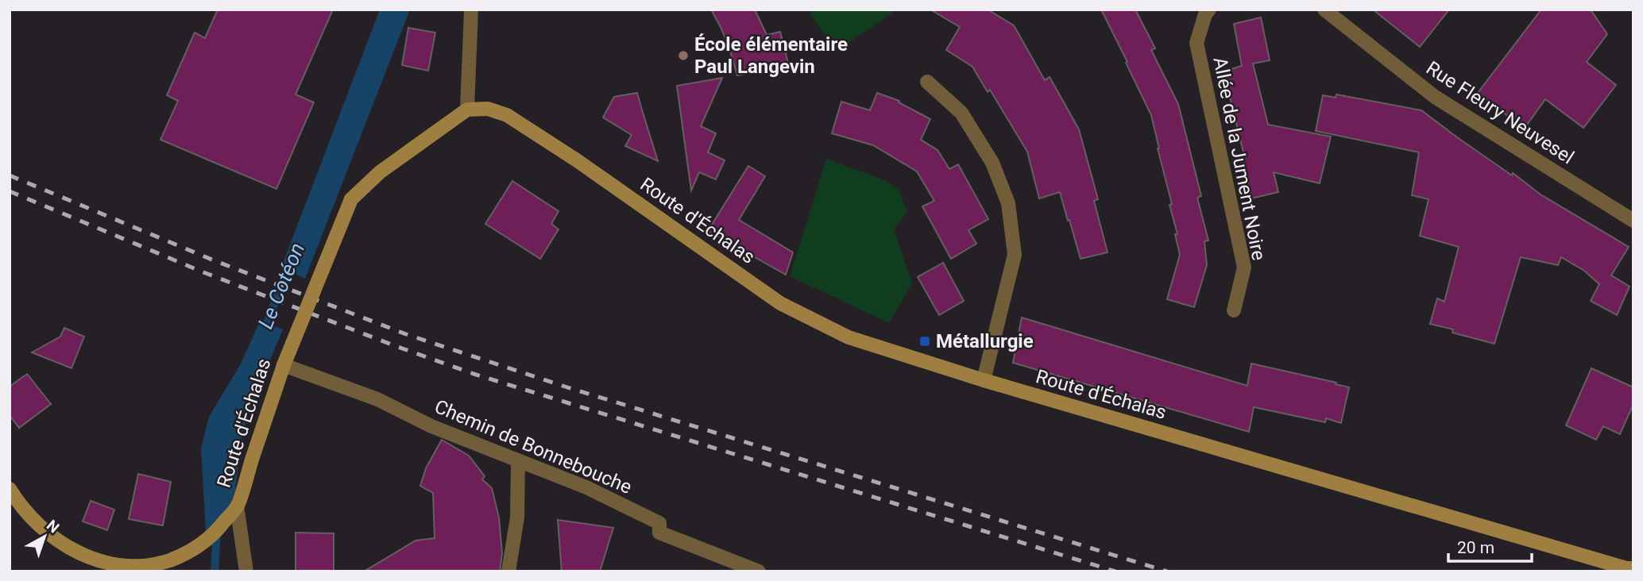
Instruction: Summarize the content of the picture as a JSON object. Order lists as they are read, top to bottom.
{
  "streets": {
    "street": [
      "Rue Fleury Neuvesel",
      "Allée de la Jument Noire",
      "Route d'Échalas",
      "Chemin de Bonnebouche"
    ]
  },
  "crossings": [
    ["Route d'Échalas", "Chemin de Bonnebouche"]
  ],
  "water": ["Le Cotéon"],
  "places": {
    "other": ["École élémentaire Paul Langevin"],
    "transit": ["Métallurgie"]
  },
  "scale_bar": "20 m",
  "north": "top right"
}
